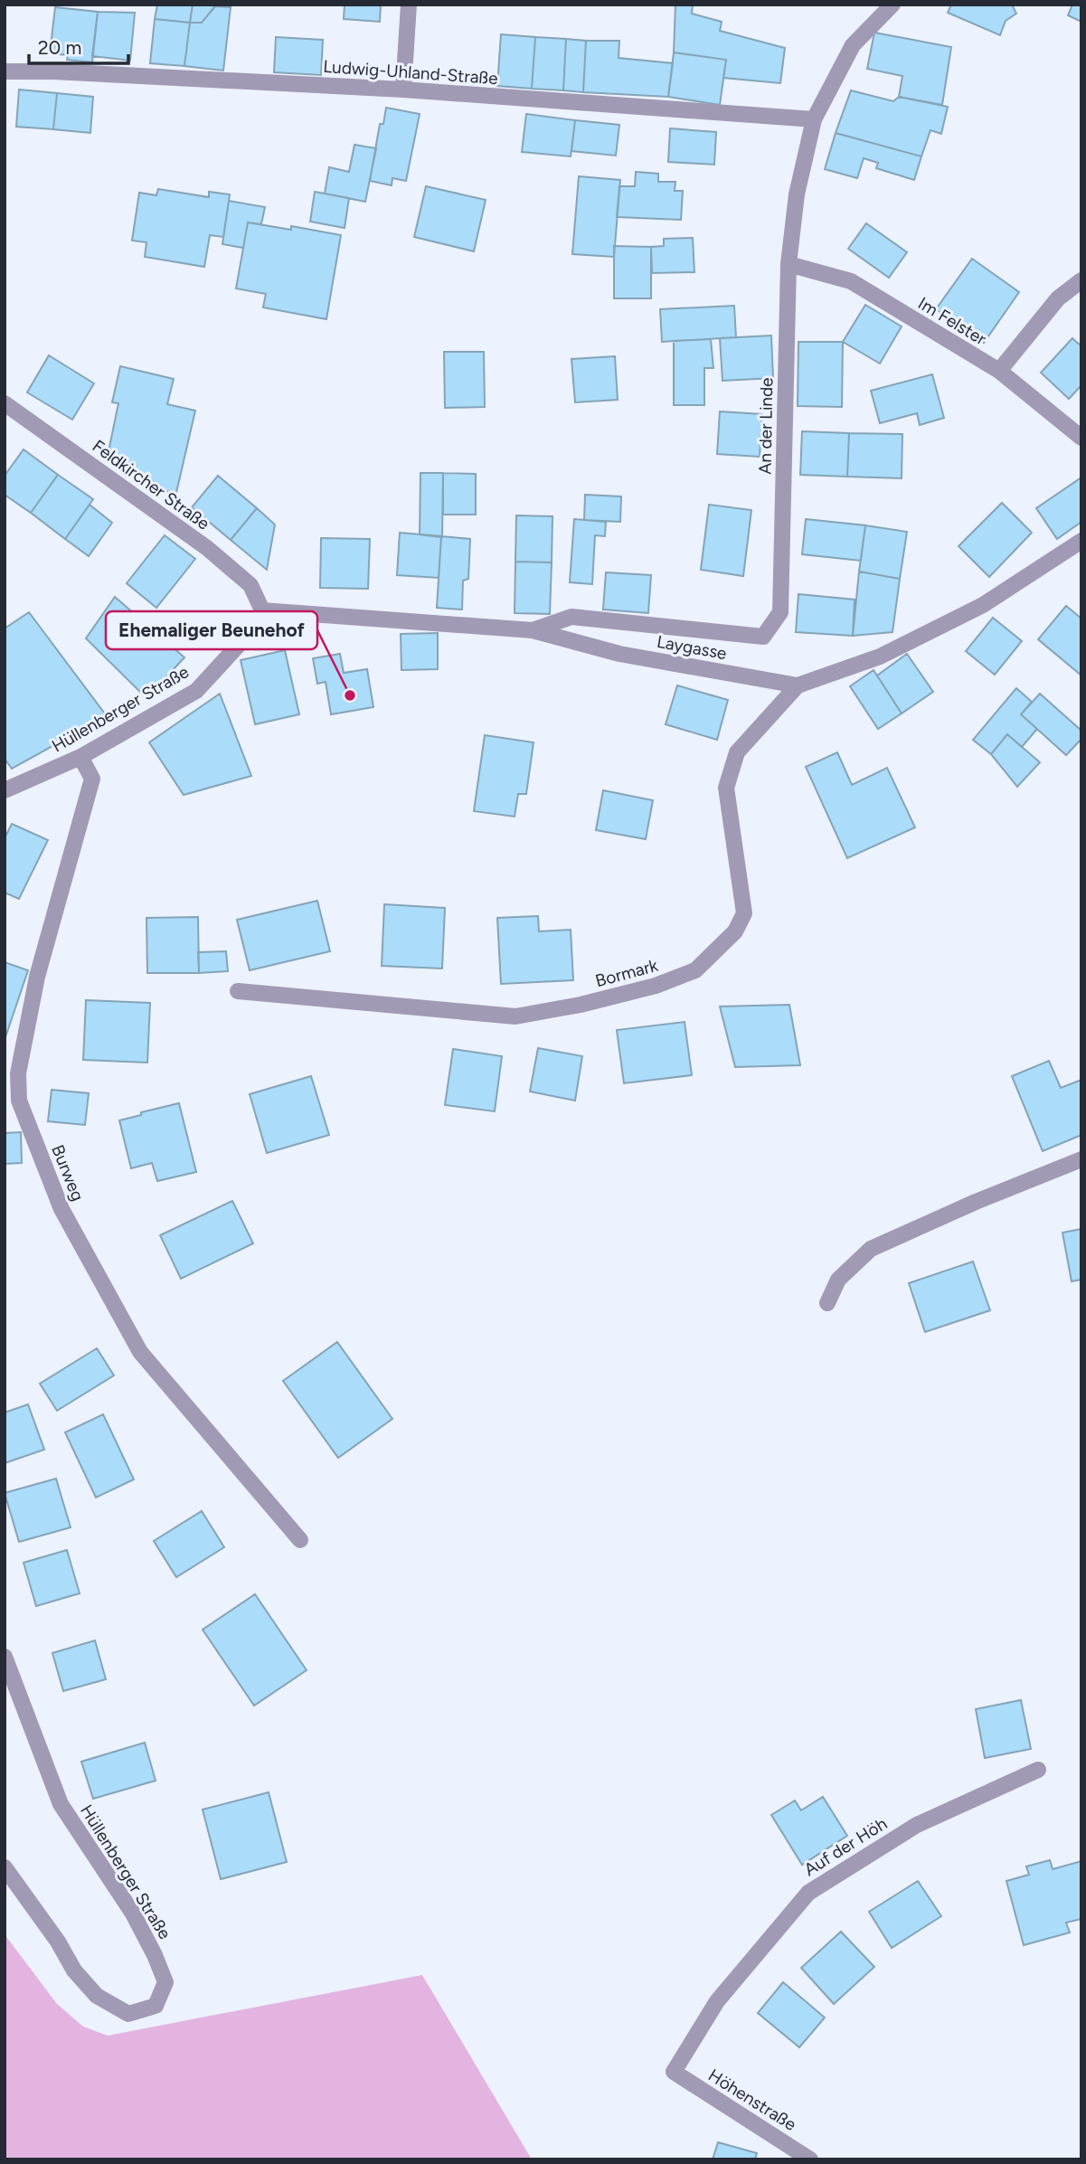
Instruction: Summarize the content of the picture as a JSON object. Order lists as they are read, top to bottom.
{
  "streets": {
    "street": [
      "Ludwig-Uhland-Straße",
      "Im Felster",
      "An der Linde",
      "Feldkircher Straße",
      "Laygasse",
      "Hüllenberger Straße",
      "Bormark",
      "Burweg",
      "Auf der Höh",
      "Höhenstraße"
    ]
  },
  "crossings": [
    ["Ludwig-Uhland-Straße", "An der Linde"],
    ["Im Felster", "An der Linde"],
    ["An der Linde", "Laygasse"],
    ["Feldkircher Straße", "Laygasse"],
    ["Feldkircher Straße", "Hüllenberger Straße"],
    ["Laygasse", "Hüllenberger Straße"],
    ["Laygasse", "Bormark"],
    ["Hüllenberger Straße", "Burweg"],
    ["Auf der Höh", "Höhenstraße"]
  ],
  "places": ["Ehemaliger Beunehof"],
  "scale_bar": "20 m"
}
